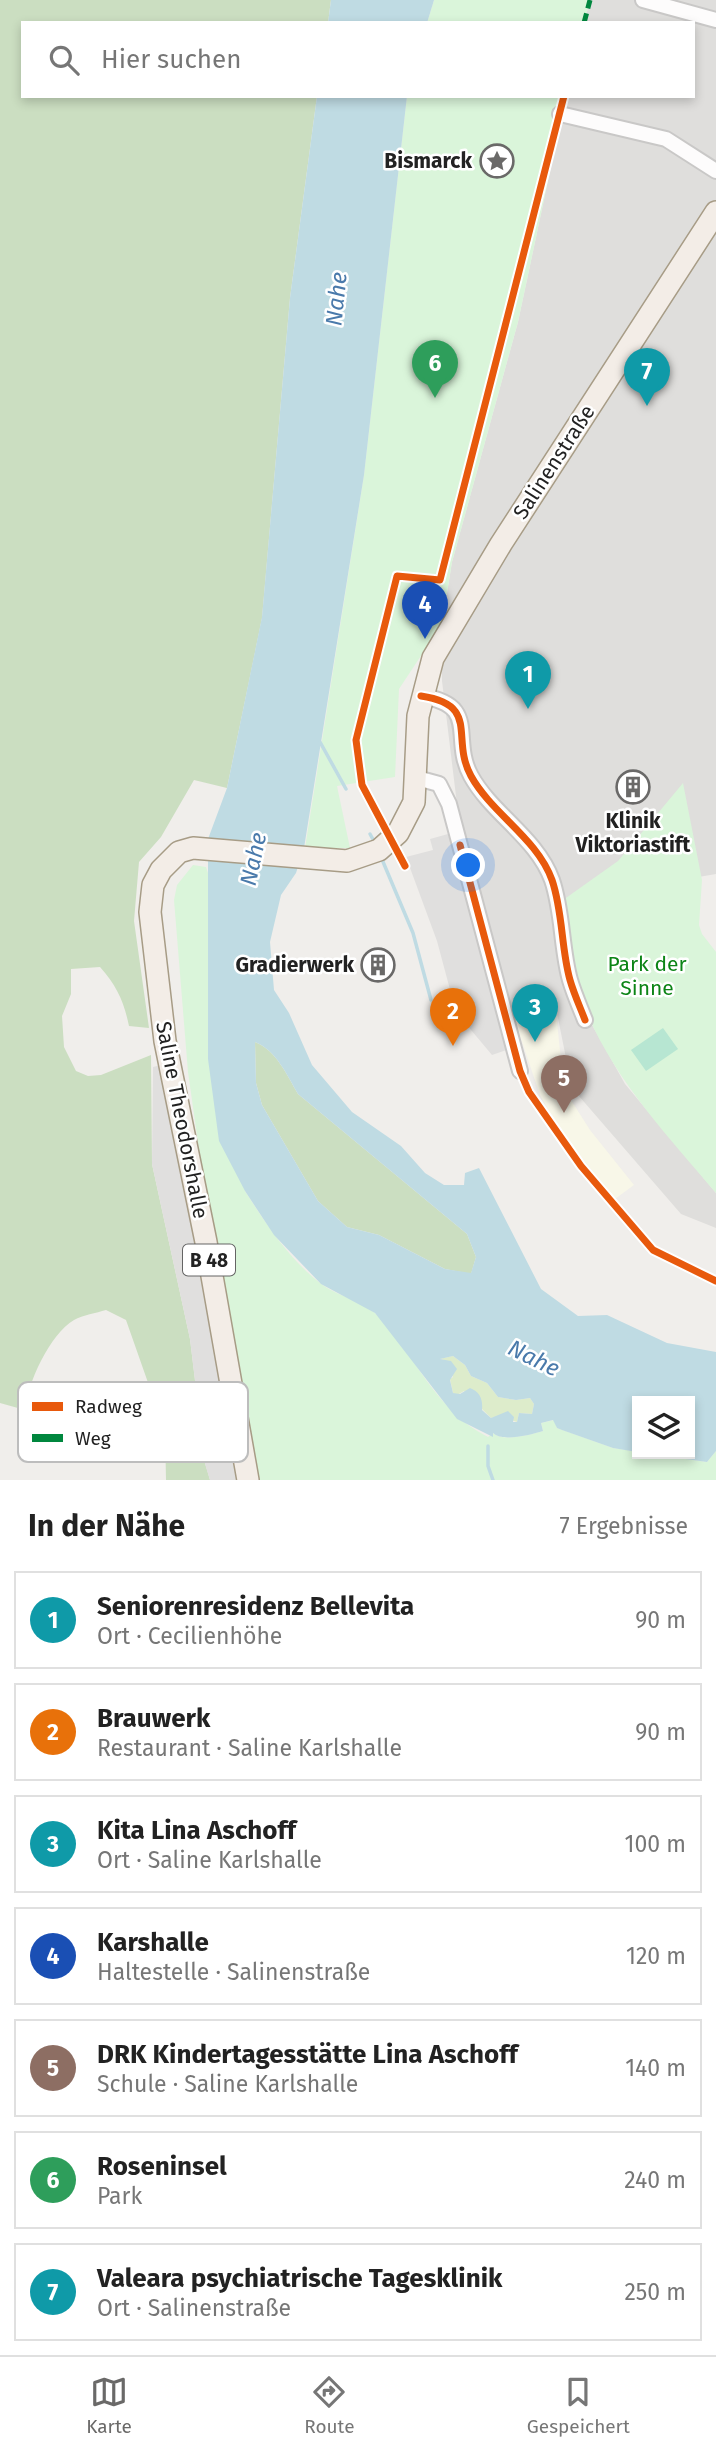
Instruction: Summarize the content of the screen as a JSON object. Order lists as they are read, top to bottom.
{
  "streets": {
    "main road": ["Salinenstraße", "Saline Theodorshalle", "B 48"]
  },
  "crossings": [
    ["Salinenstraße", "Saline Theodorshalle"]
  ],
  "water": ["Nahe"],
  "parks": ["Park der Sinne"],
  "places": {
    "place": ["Bismarck"],
    "building": ["Klinik Viktoriastift", "Gradierwerk"]
  },
  "legend": ["Radweg", "Weg"],
  "page": {
    "search": "Hier suchen",
    "pins": [
      "6",
      "7",
      "4",
      "1",
      "3",
      "2",
      "5"
    ],
    "heading": ["In der Nähe", "7 Ergebnisse"],
    "list": [
      {
        "mark": "1",
        "name": "Seniorenresidenz Bellevita",
        "note": "Ort · Cecilienhöhe",
        "value": "90 m"
      },
      {
        "mark": "2",
        "name": "Brauwerk",
        "note": "Restaurant · Saline Karlshalle",
        "value": "90 m"
      },
      {
        "mark": "3",
        "name": "Kita Lina Aschoff",
        "note": "Ort · Saline Karlshalle",
        "value": "100 m"
      },
      {
        "mark": "4",
        "name": "Karshalle",
        "note": "Haltestelle · Salinenstraße",
        "value": "120 m"
      },
      {
        "mark": "5",
        "name": "DRK Kindertagesstätte Lina Aschoff",
        "note": "Schule · Saline Karlshalle",
        "value": "140 m"
      },
      {
        "mark": "6",
        "name": "Roseninsel",
        "note": "Park",
        "value": "240 m"
      },
      {
        "mark": "7",
        "name": "Valeara psychiatrische Tagesklinik",
        "note": "Ort · Salinenstraße",
        "value": "250 m"
      }
    ],
    "nav": ["Karte", "Route", "Gespeichert"]
  }
}
